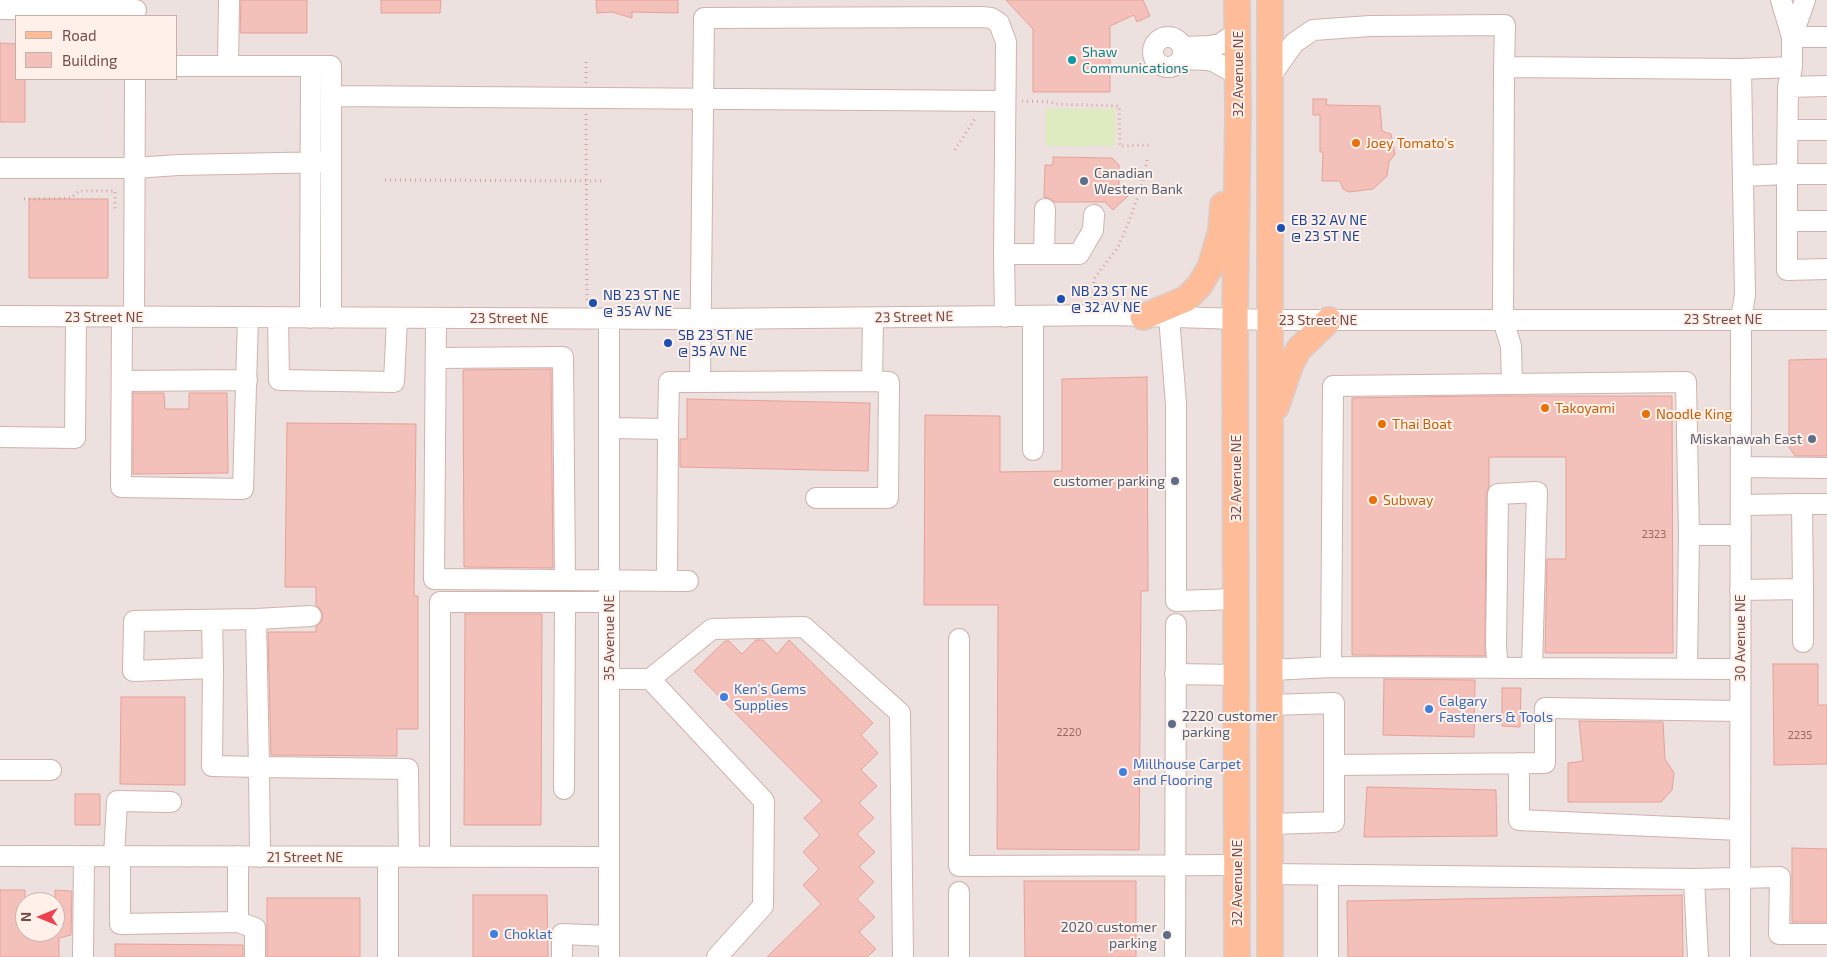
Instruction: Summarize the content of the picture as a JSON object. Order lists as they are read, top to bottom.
{
  "streets": {
    "main road": ["32 Avenue NE"],
    "street": [
      "23 Street NE",
      "35 Avenue NE",
      "30 Avenue NE",
      "21 Street NE"
    ]
  },
  "crossings": [
    ["32 Avenue NE", "23 Street NE"],
    ["23 Street NE", "35 Avenue NE"],
    ["23 Street NE", "30 Avenue NE"],
    ["35 Avenue NE", "21 Street NE"]
  ],
  "places": [
    "Shaw Communications",
    "Joey Tomato's",
    "Canadian Western Bank",
    "EB 32 AV NE @ 23 ST NE",
    "NB 23 ST NE @ 32 AV NE",
    "NB 23 ST NE @ 35 AV NE",
    "SB 23 ST NE @ 35 AV NE",
    "Takoyami",
    "Noodle King",
    "Thai Boat",
    "Miskanawah East",
    "customer parking",
    "Subway",
    "Ken's Gems Supplies",
    "Calgary Fasteners & Tools",
    "2220 customer parking",
    "Millhouse Carpet and Flooring",
    "Choklat",
    "2020 customer parking"
  ],
  "house_numbers": ["2323", "2220", "2235"],
  "legend": ["Road", "Building"],
  "north": "left"
}
